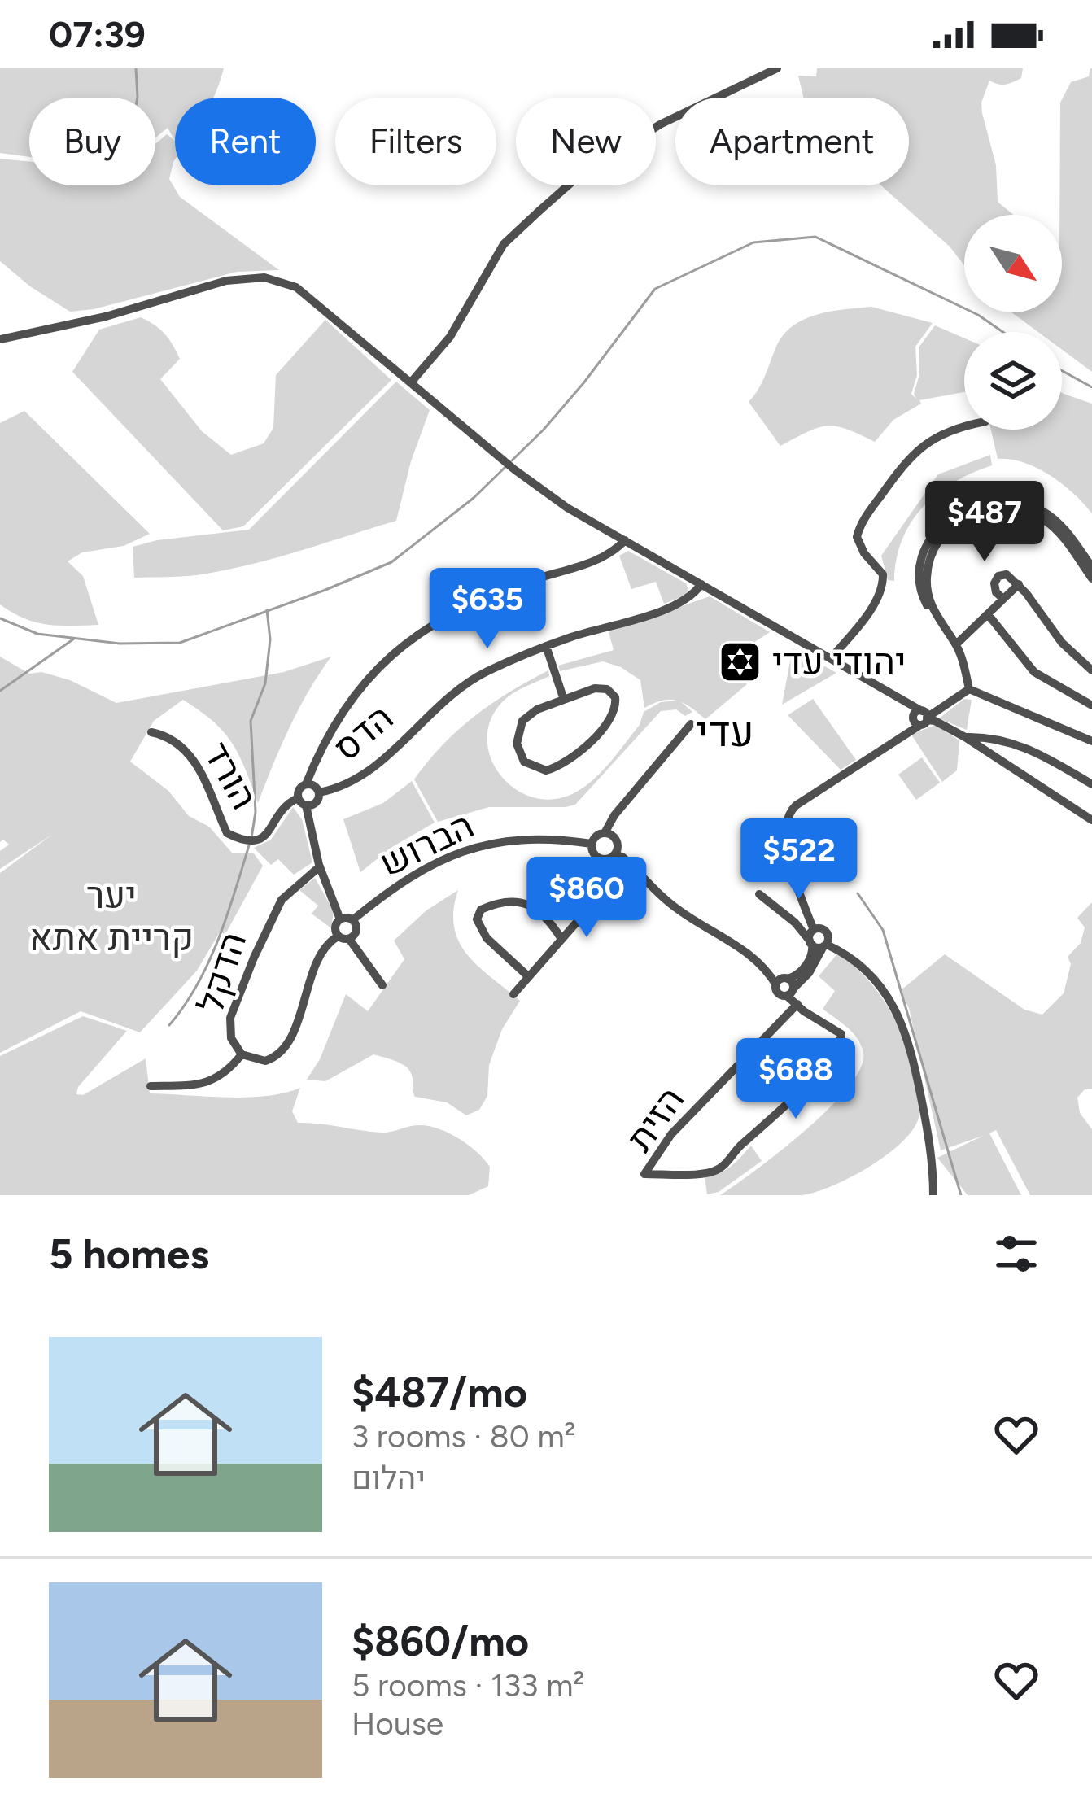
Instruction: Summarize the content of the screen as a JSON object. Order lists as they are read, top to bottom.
{
  "streets": {
    "street": [
      "הדס",
      "הורד",
      "הברוש",
      "הדקל",
      "הזית"
    ]
  },
  "crossings": [
    ["הדס", "הורד"],
    ["הברוש", "הדקל"]
  ],
  "districts": ["עדי"],
  "parks": ["יער קריית אתא"],
  "places": {
    "synagogue": ["יהודי עדי"]
  },
  "north": "bottom right",
  "page": {
    "status": "07:39",
    "chip": [
      "Buy",
      "Rent",
      "Filters",
      "New",
      "Apartment"
    ],
    "price": [
      "$487",
      "$635",
      "$522",
      "$860",
      "$688"
    ],
    "heading": "5 homes",
    "list": [
      {
        "name": "$487/mo",
        "note": "3 rooms · 80 m² · יהלום"
      },
      {
        "name": "$860/mo",
        "note": "5 rooms · 133 m² · House"
      }
    ]
  }
}
